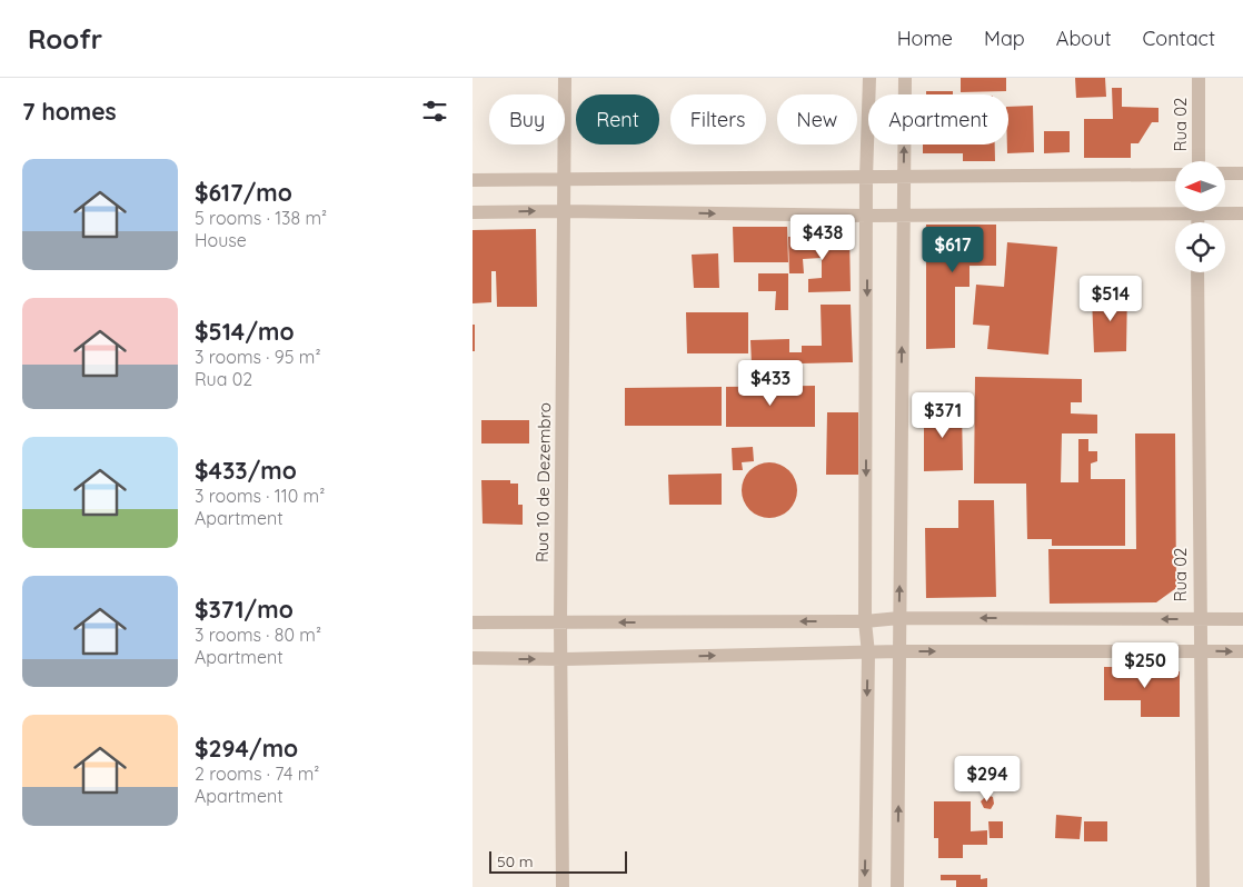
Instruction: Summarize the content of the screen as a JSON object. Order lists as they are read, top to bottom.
{
  "streets": {
    "street": ["Rua 02", "Rua 10 de Dezembro"]
  },
  "scale_bar": "50 m",
  "north": "left",
  "page": {
    "header": "Roofr",
    "nav": [
      "Home",
      "Map",
      "About",
      "Contact"
    ],
    "heading": "7 homes",
    "chip": [
      "Buy",
      "Rent",
      "Filters",
      "New",
      "Apartment"
    ],
    "list": [
      {
        "name": "$617/mo",
        "note": "5 rooms · 138 m² · House"
      },
      {
        "name": "$514/mo",
        "note": "3 rooms · 95 m² · Rua 02"
      },
      {
        "name": "$433/mo",
        "note": "3 rooms · 110 m² · Apartment"
      },
      {
        "name": "$371/mo",
        "note": "3 rooms · 80 m² · Apartment"
      },
      {
        "name": "$294/mo",
        "note": "2 rooms · 74 m² · Apartment"
      }
    ],
    "price": [
      "$438",
      "$617",
      "$514",
      "$433",
      "$371",
      "$250",
      "$294"
    ],
    "scale": "50 m"
  }
}
